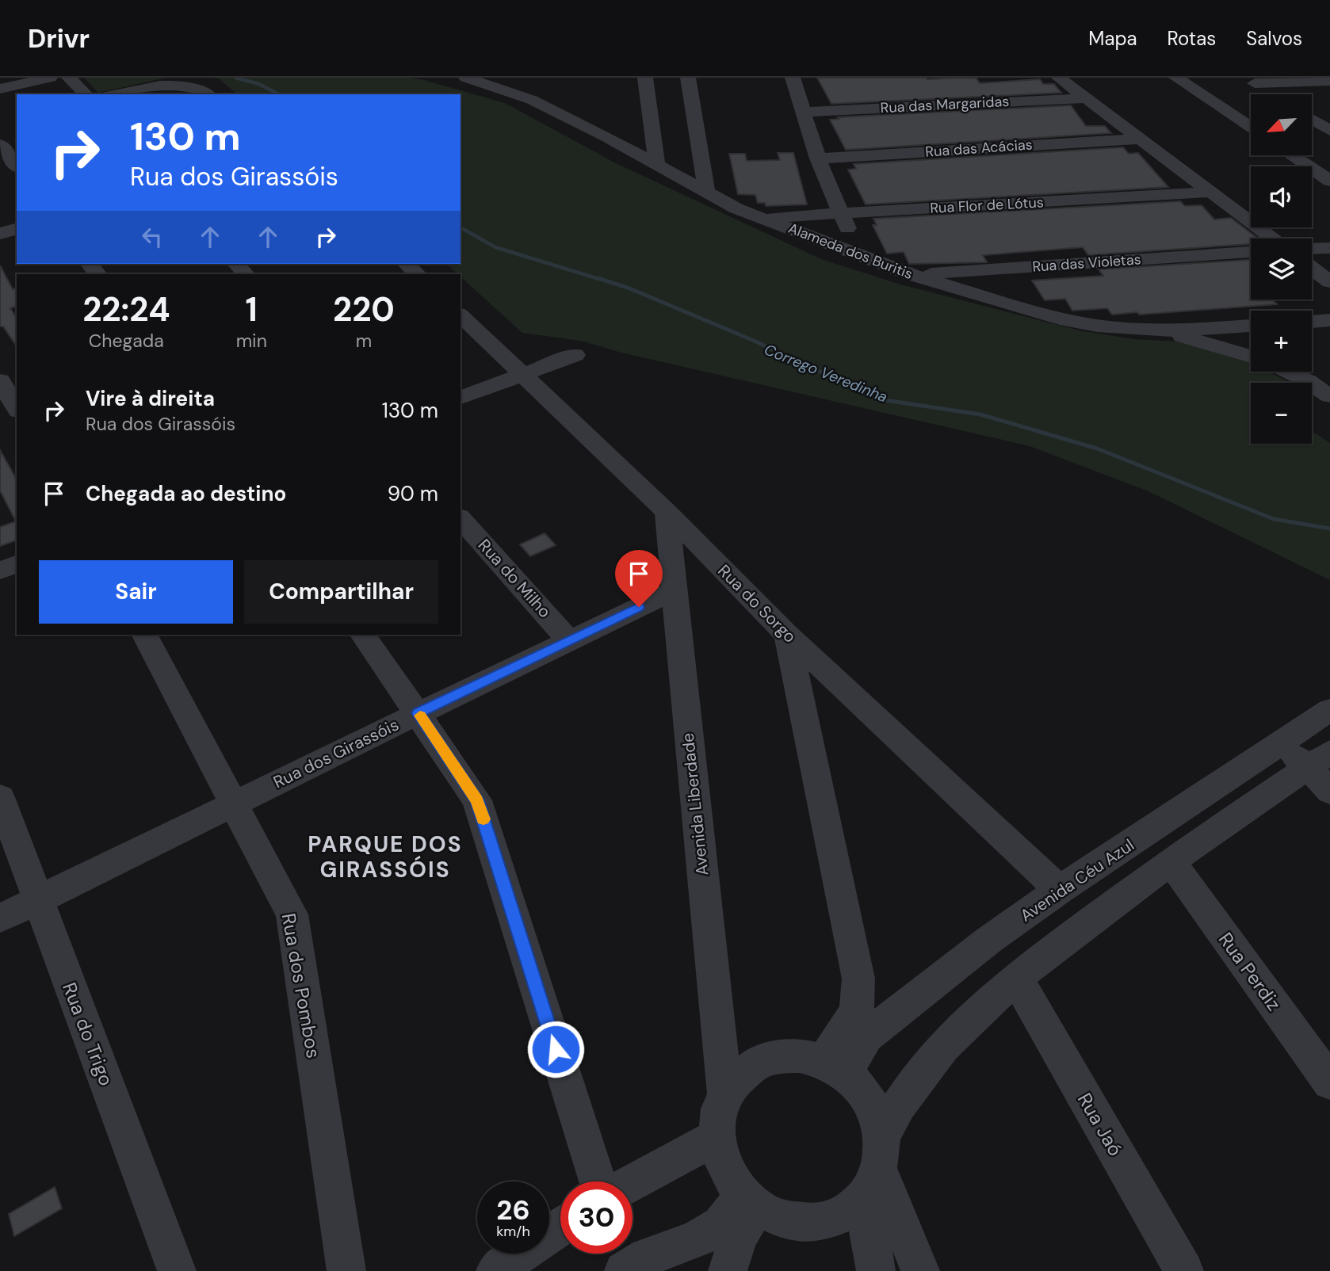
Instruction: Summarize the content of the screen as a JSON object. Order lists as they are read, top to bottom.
{
  "streets": {
    "street": [
      "Rua das Margaridas",
      "Rua das Acácias",
      "Rua Flor de Lótus",
      "Alameda dos Buritis",
      "Rua das Violetas",
      "Rua do Milho",
      "Rua do Sorgo",
      "Rua dos Girassóis",
      "Avenida Liberdade",
      "Avenida Céu Azul",
      "Rua Perdiz",
      "Rua dos Pombos",
      "Rua do Trigo",
      "Rua Jaó"
    ]
  },
  "crossings": [
    ["Rua Flor de Lótus", "Alameda dos Buritis"],
    ["Alameda dos Buritis", "Rua das Violetas"],
    ["Rua do Milho", "Rua dos Girassóis"],
    ["Rua do Sorgo", "Rua dos Girassóis"],
    ["Rua do Sorgo", "Avenida Liberdade"],
    ["Rua do Sorgo", "Avenida Céu Azul"],
    ["Rua dos Girassóis", "Avenida Liberdade"],
    ["Rua dos Girassóis", "Rua dos Pombos"],
    ["Rua dos Girassóis", "Rua do Trigo"],
    ["Avenida Liberdade", "Avenida Céu Azul"]
  ],
  "districts": ["PARQUE DOS GIRASSÓIS"],
  "water": ["Corrego Veredinha"],
  "north": "bottom left",
  "page": {
    "header": "Drivr",
    "nav": ["Mapa", "Rotas", "Salvos"],
    "map_buttons": ["+", "−"],
    "turn": ["130 m", "Rua dos Girassóis"],
    "eta": [
      "22:24",
      "Chegada",
      "1",
      "min",
      "220",
      "m"
    ],
    "list": [
      {
        "name": "Vire à direita",
        "note": "Rua dos Girassóis",
        "value": "130 m"
      },
      {
        "name": "Chegada ao destino",
        "value": "90 m"
      }
    ],
    "buttons": ["Sair", "Compartilhar"],
    "speed": "26 km/h",
    "limit": "30"
  }
}
